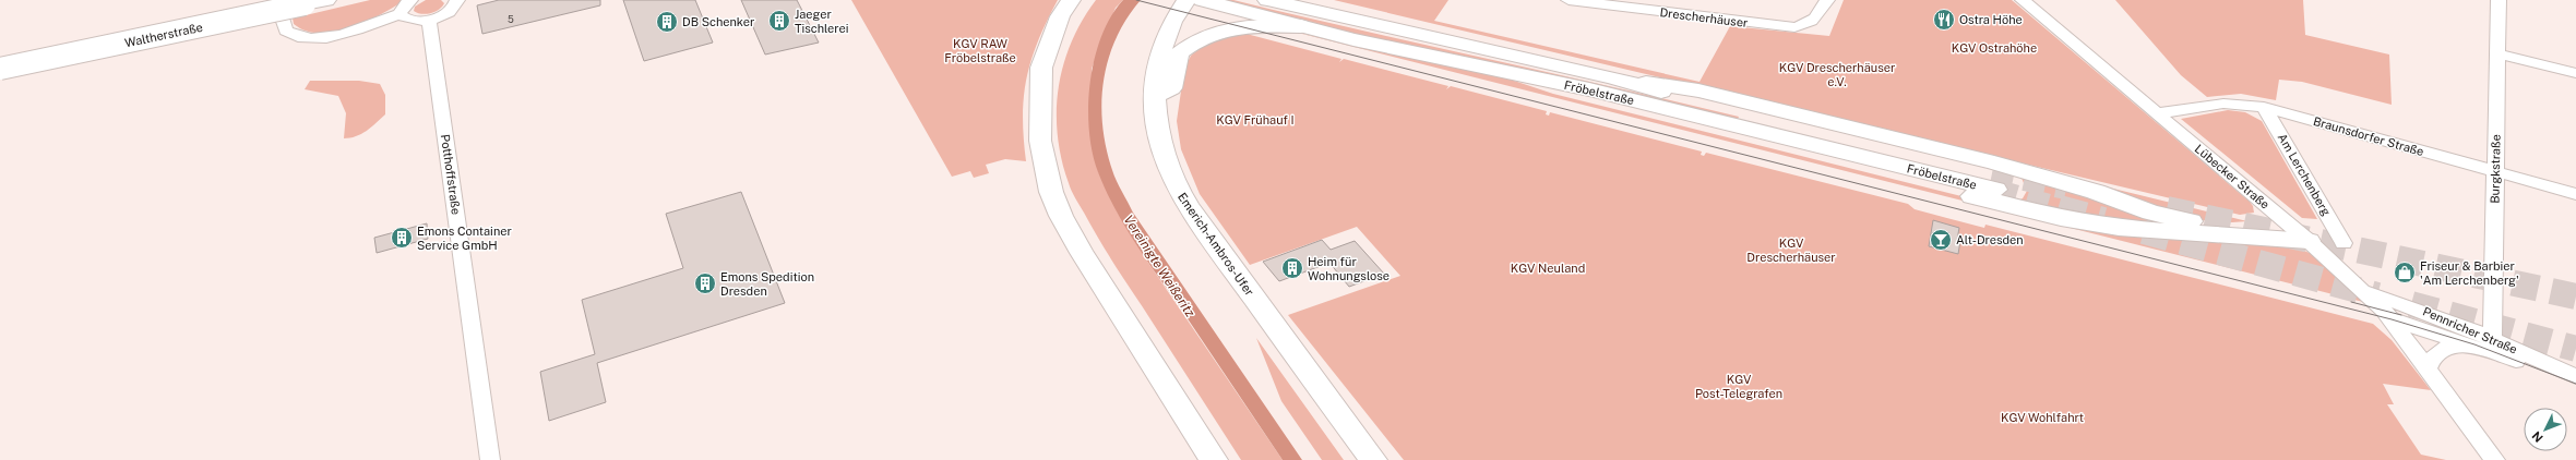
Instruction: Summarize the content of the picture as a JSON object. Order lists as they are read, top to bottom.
{
  "streets": {
    "main road": ["Waltherstraße", "Fröbelstraße", "Emerich-Ambros-Ufer"],
    "street": [
      "Drescherhäuser",
      "Braunsdorfer Straße",
      "Burgkstraße",
      "Potthoffstraße",
      "Am Lerchenberg",
      "Lübecker Straße",
      "Pennricher Straße"
    ]
  },
  "crossings": [
    ["Braunsdorfer Straße", "Burgkstraße"],
    ["Braunsdorfer Straße", "Am Lerchenberg"],
    ["Braunsdorfer Straße", "Lübecker Straße"],
    ["Burgkstraße", "Pennricher Straße"],
    ["Lübecker Straße", "Pennricher Straße"]
  ],
  "water": ["Vereinigte Weißeritz"],
  "parks": [
    "KGV RAW Fröbelstraße",
    "KGV Ostrahöhe",
    "KGV Drescherhäuser e.V.",
    "KGV Frühauf I",
    "KGV Drescherhäuser",
    "KGV Neuland",
    "KGV Post-Telegrafen",
    "KGV Wohlfahrt"
  ],
  "places": {
    "restaurant": ["Ostra Höhe"],
    "building": [
      "Jaeger Tischlerei",
      "DB Schenker",
      "Emons Container Service GmbH",
      "Heim für Wohnungslose",
      "Emons Spedition Dresden"
    ],
    "bar": ["Alt-Dresden"],
    "shop": ["Friseur & Barbier 'Am Lerchenberg'"]
  },
  "house_numbers": ["5"],
  "north": "bottom left"
}
